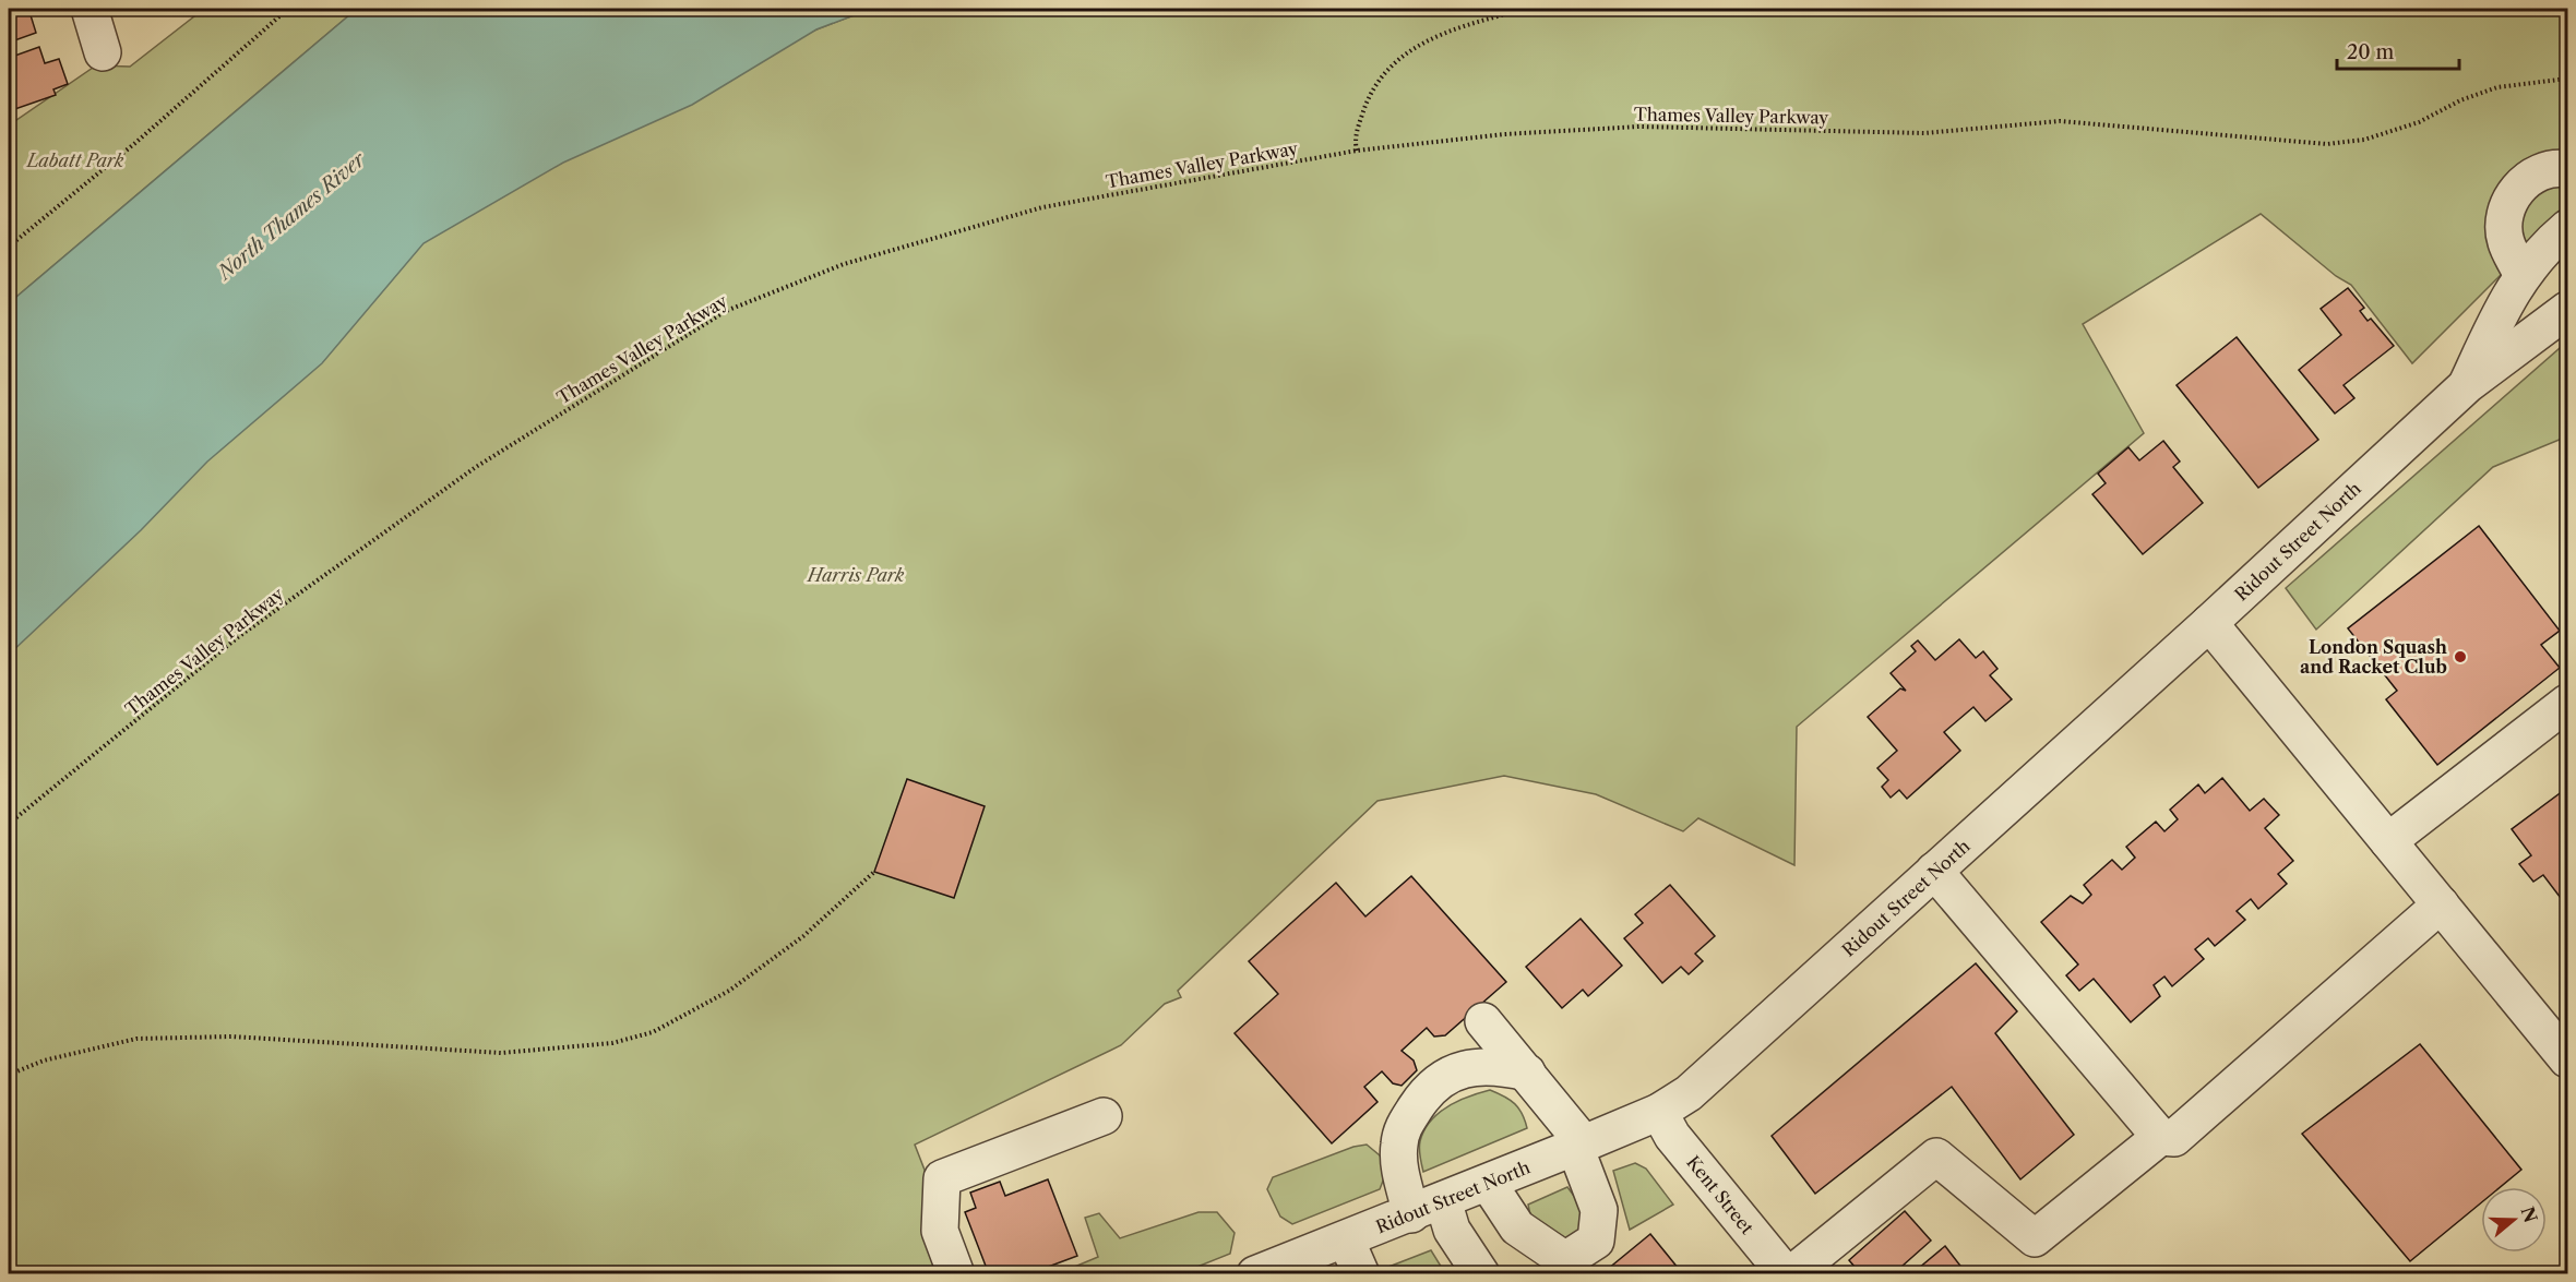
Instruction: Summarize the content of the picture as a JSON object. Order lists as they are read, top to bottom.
{
  "streets": {
    "street": ["Ridout Street North", "Kent Street"],
    "path": ["Thames Valley Parkway"]
  },
  "crossings": [
    ["Ridout Street North", "Kent Street"]
  ],
  "water": ["North Thames River"],
  "parks": ["Labatt Park", "Harris Park"],
  "places": ["London Squash and Racket Club"],
  "scale_bar": "20 m",
  "north": "right"
}
